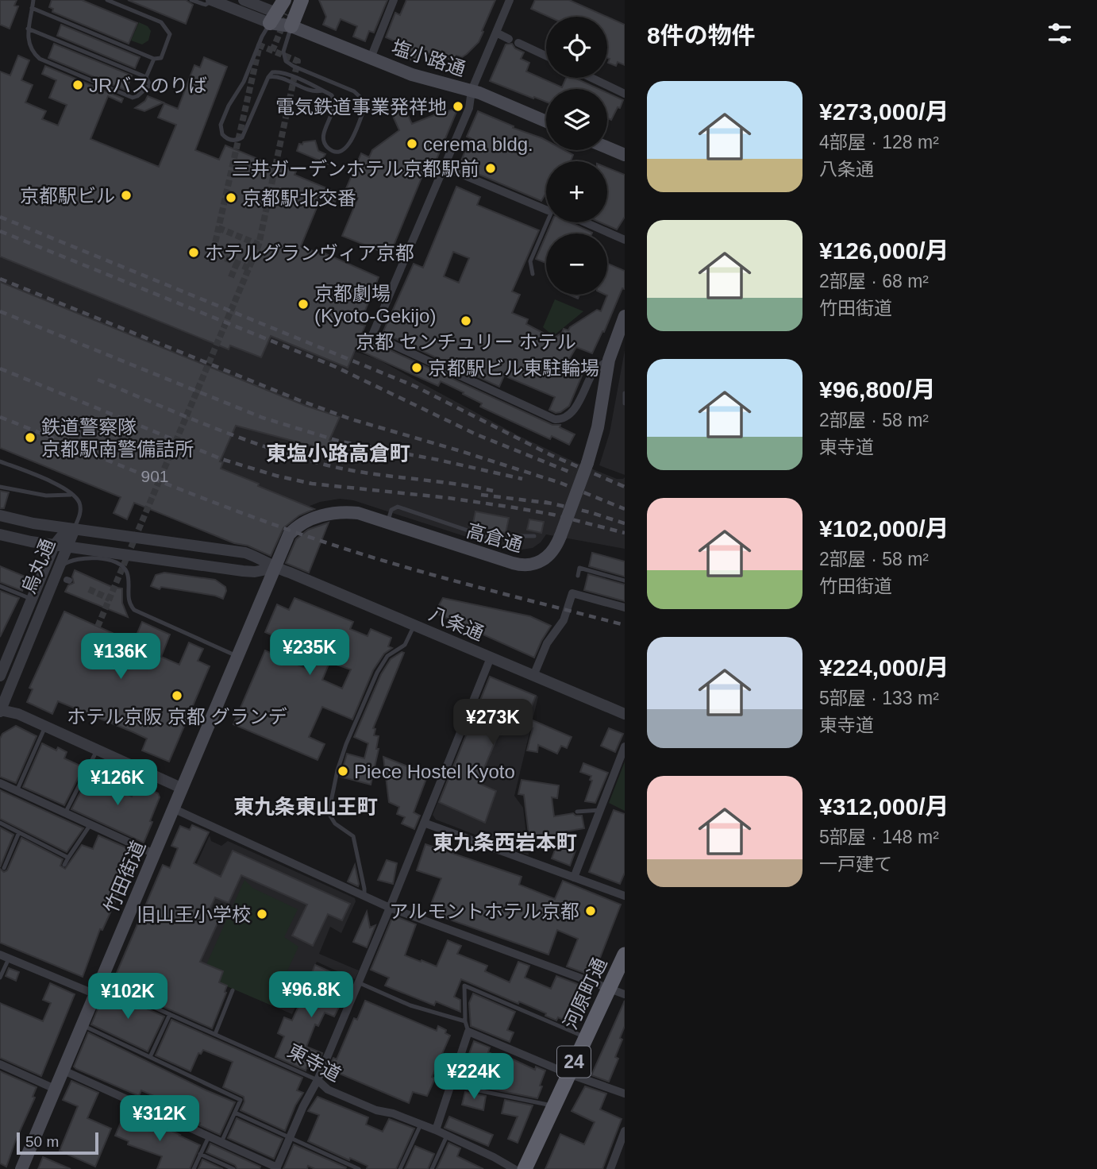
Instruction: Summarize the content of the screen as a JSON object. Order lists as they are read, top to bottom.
{
  "streets": {
    "highway": ["河原町通", "24"],
    "main road": ["塩小路通", "高倉通", "竹田街道"],
    "street": ["烏丸通", "八条通", "東寺道"]
  },
  "crossings": [
    ["高倉通", "八条通"],
    ["高倉通", "竹田街道"],
    ["烏丸通", "八条通"],
    ["八条通", "竹田街道"],
    ["竹田街道", "東寺道"]
  ],
  "districts": ["東塩小路高倉町", "東九条東山王町", "東九条西岩本町"],
  "places": [
    "JRバスのりば",
    "電気鉄道事業発祥地",
    "cerema bldg.",
    "三井ガーデンホテル京都駅前",
    "京都駅ビル",
    "京都駅北交番",
    "ホテルグランヴィア京都",
    "京都劇場 (Kyoto-Gekijo)",
    "京都 センチュリー ホテル",
    "京都駅ビル東駐輪場",
    "鉄道警察隊 京都駅南警備詰所",
    "ホテル京阪 京都 グランデ",
    "Piece Hostel Kyoto",
    "アルモントホテル京都",
    "旧山王小学校"
  ],
  "house_numbers": ["901"],
  "scale_bar": "50 m",
  "page": {
    "heading": "8件の物件",
    "map_buttons": ["+", "−"],
    "list": [
      {
        "name": "¥273,000/月",
        "note": "4部屋 · 128 m² · 八条通"
      },
      {
        "name": "¥126,000/月",
        "note": "2部屋 · 68 m² · 竹田街道"
      },
      {
        "name": "¥96,800/月",
        "note": "2部屋 · 58 m² · 東寺道"
      },
      {
        "name": "¥102,000/月",
        "note": "2部屋 · 58 m² · 竹田街道"
      },
      {
        "name": "¥224,000/月",
        "note": "5部屋 · 133 m² · 東寺道"
      },
      {
        "name": "¥312,000/月",
        "note": "5部屋 · 148 m² · 一戸建て"
      }
    ],
    "price": [
      "¥235K",
      "¥136K",
      "¥273K",
      "¥126K",
      "¥96.8K",
      "¥102K",
      "¥224K",
      "¥312K"
    ],
    "scale": "50 m"
  }
}
